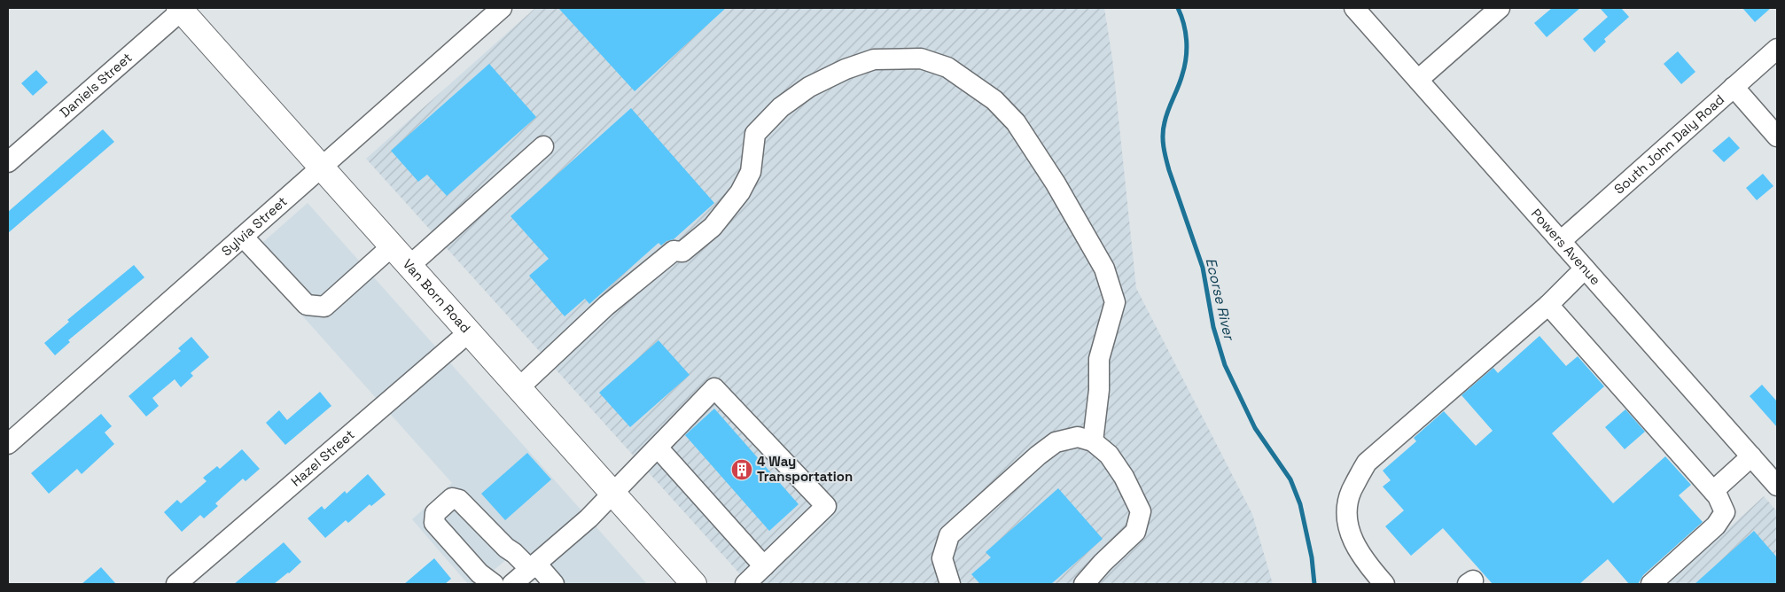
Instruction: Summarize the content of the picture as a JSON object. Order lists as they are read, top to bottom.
{
  "streets": {
    "main road": ["Van Born Road"],
    "street": [
      "Daniels Street",
      "South John Daly Road",
      "Sylvia Street",
      "Powers Avenue",
      "Hazel Street"
    ]
  },
  "crossings": [
    ["Daniels Street", "Van Born Road"],
    ["South John Daly Road", "Powers Avenue"],
    ["Sylvia Street", "Van Born Road"],
    ["Van Born Road", "Hazel Street"]
  ],
  "water": ["Ecorse River"],
  "places": {
    "building": ["4 Way Transportation"]
  }
}
